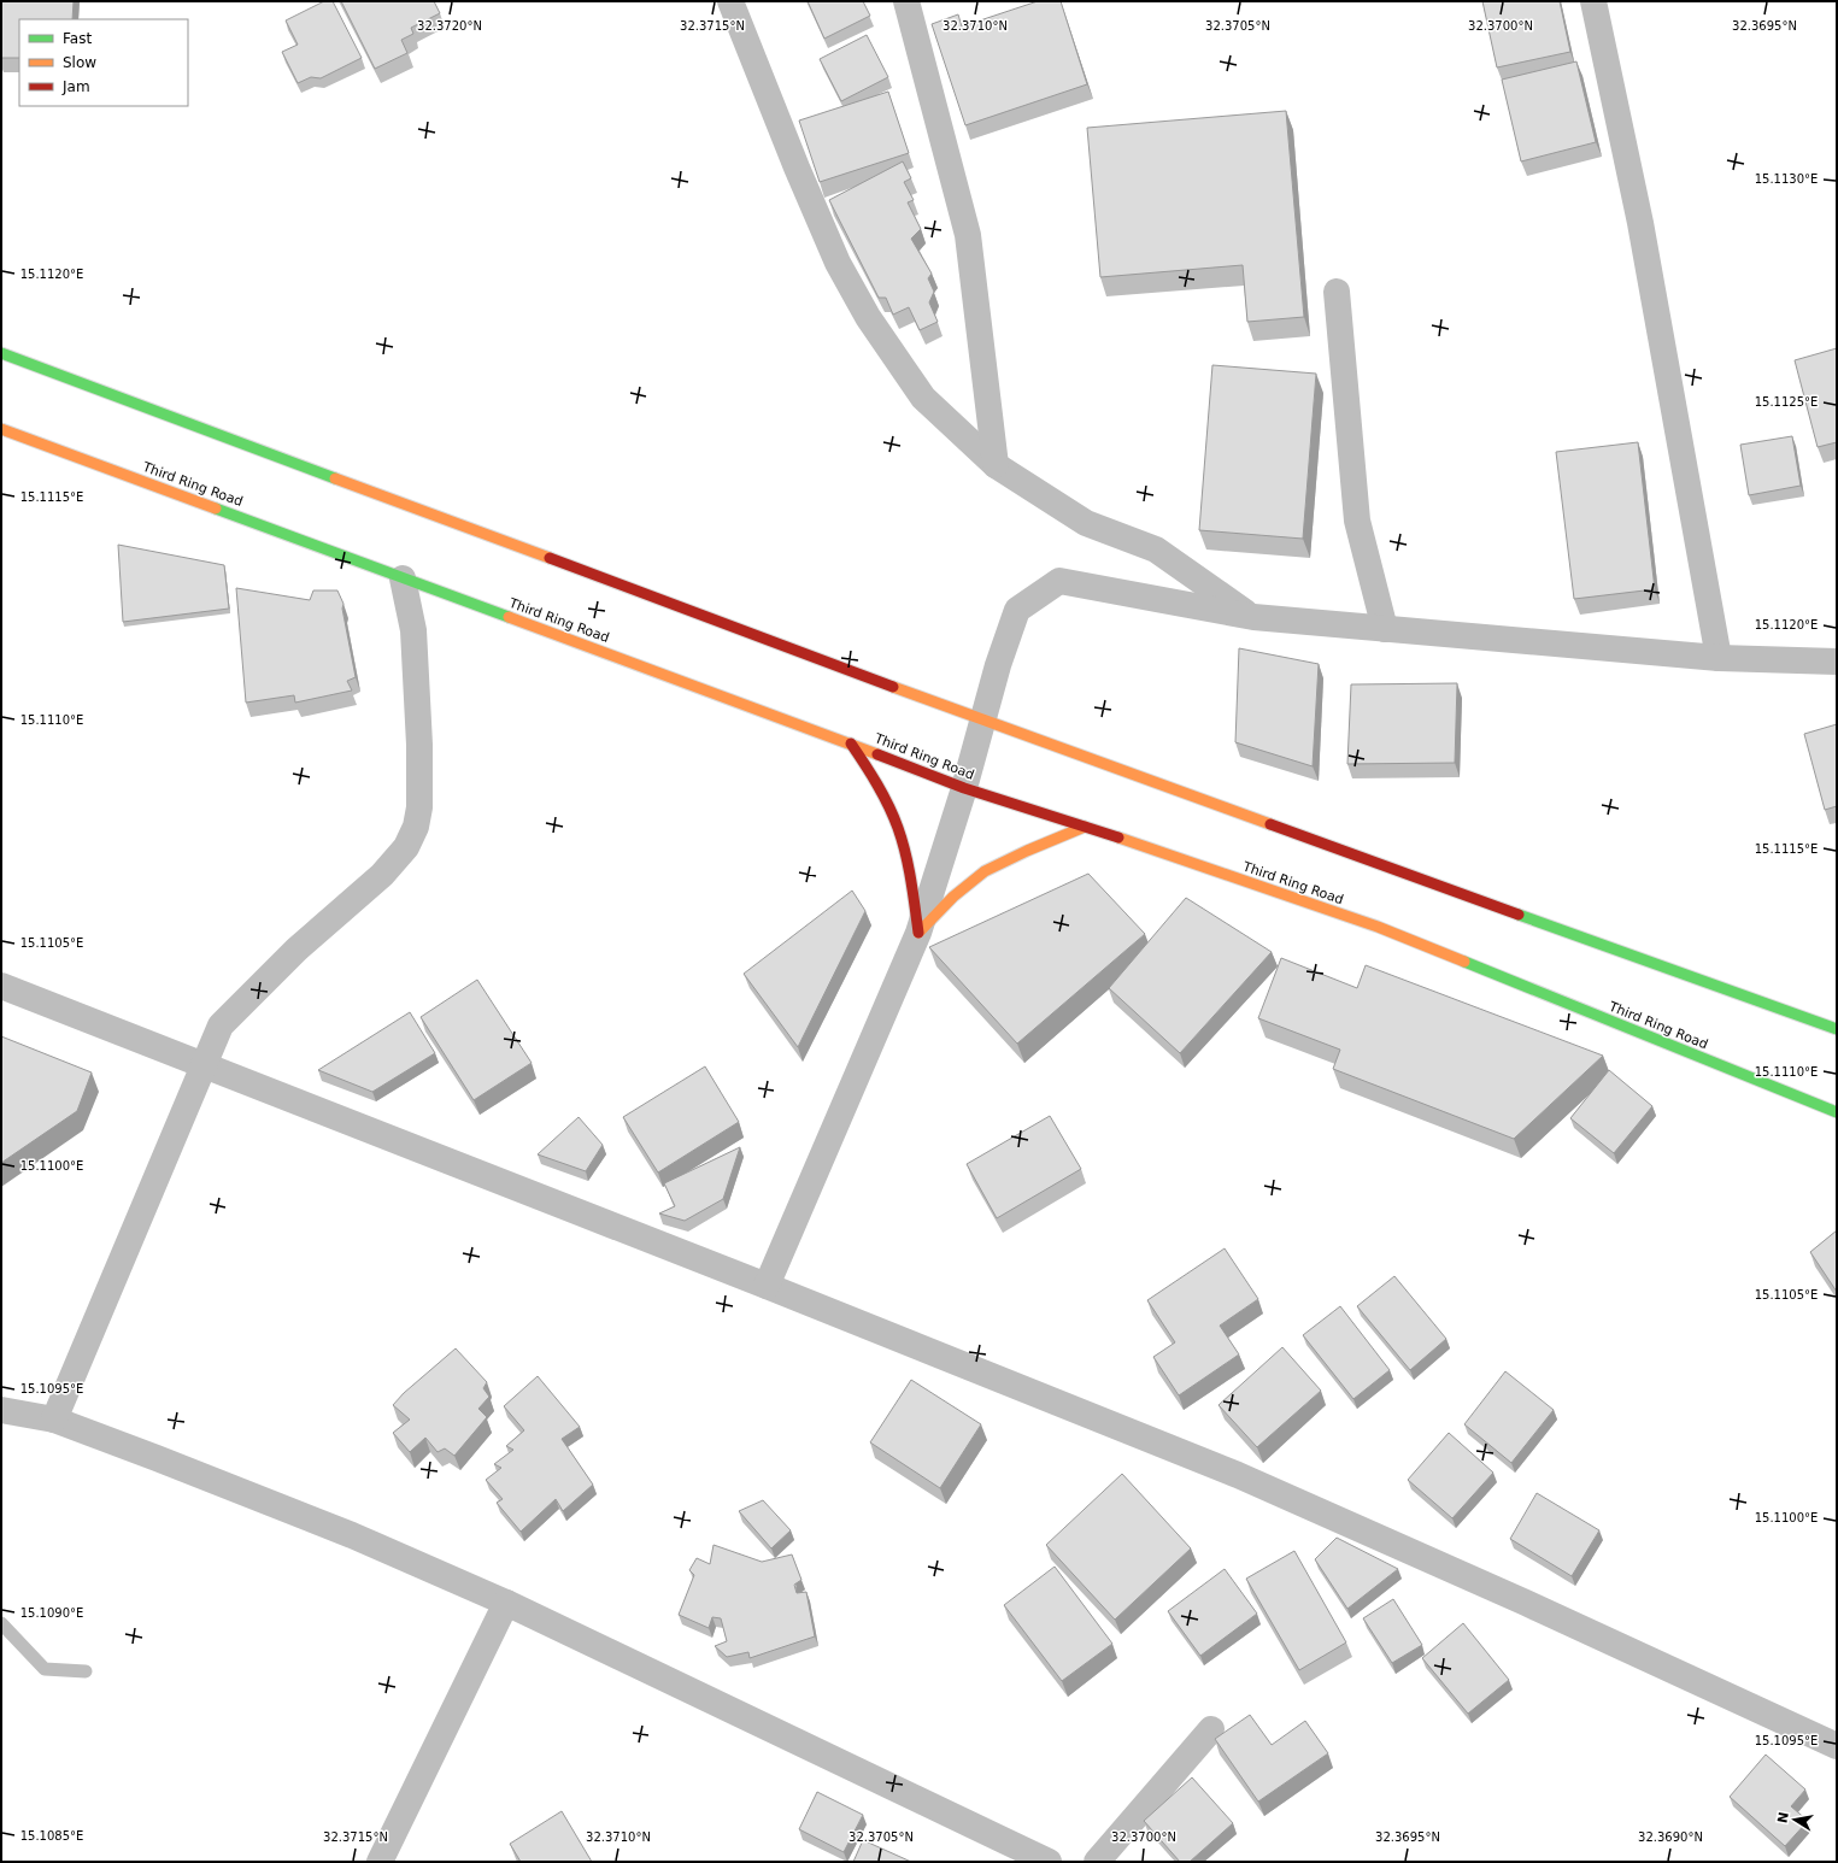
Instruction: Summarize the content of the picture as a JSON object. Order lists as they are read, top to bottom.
{
  "streets": {
    "main road": ["Third Ring Road"]
  },
  "legend": ["Fast", "Slow", "Jam"],
  "north": "left",
  "coordinates": [
    "32.3720°N",
    "32.3715°N",
    "32.3710°N",
    "32.3705°N",
    "32.3700°N",
    "32.3695°N",
    "15.1130°E",
    "15.1120°E",
    "15.1125°E",
    "15.1115°E",
    "15.1110°E",
    "15.1105°E",
    "15.1100°E",
    "15.1095°E",
    "15.1090°E",
    "15.1085°E",
    "32.3690°N"
  ]
}
